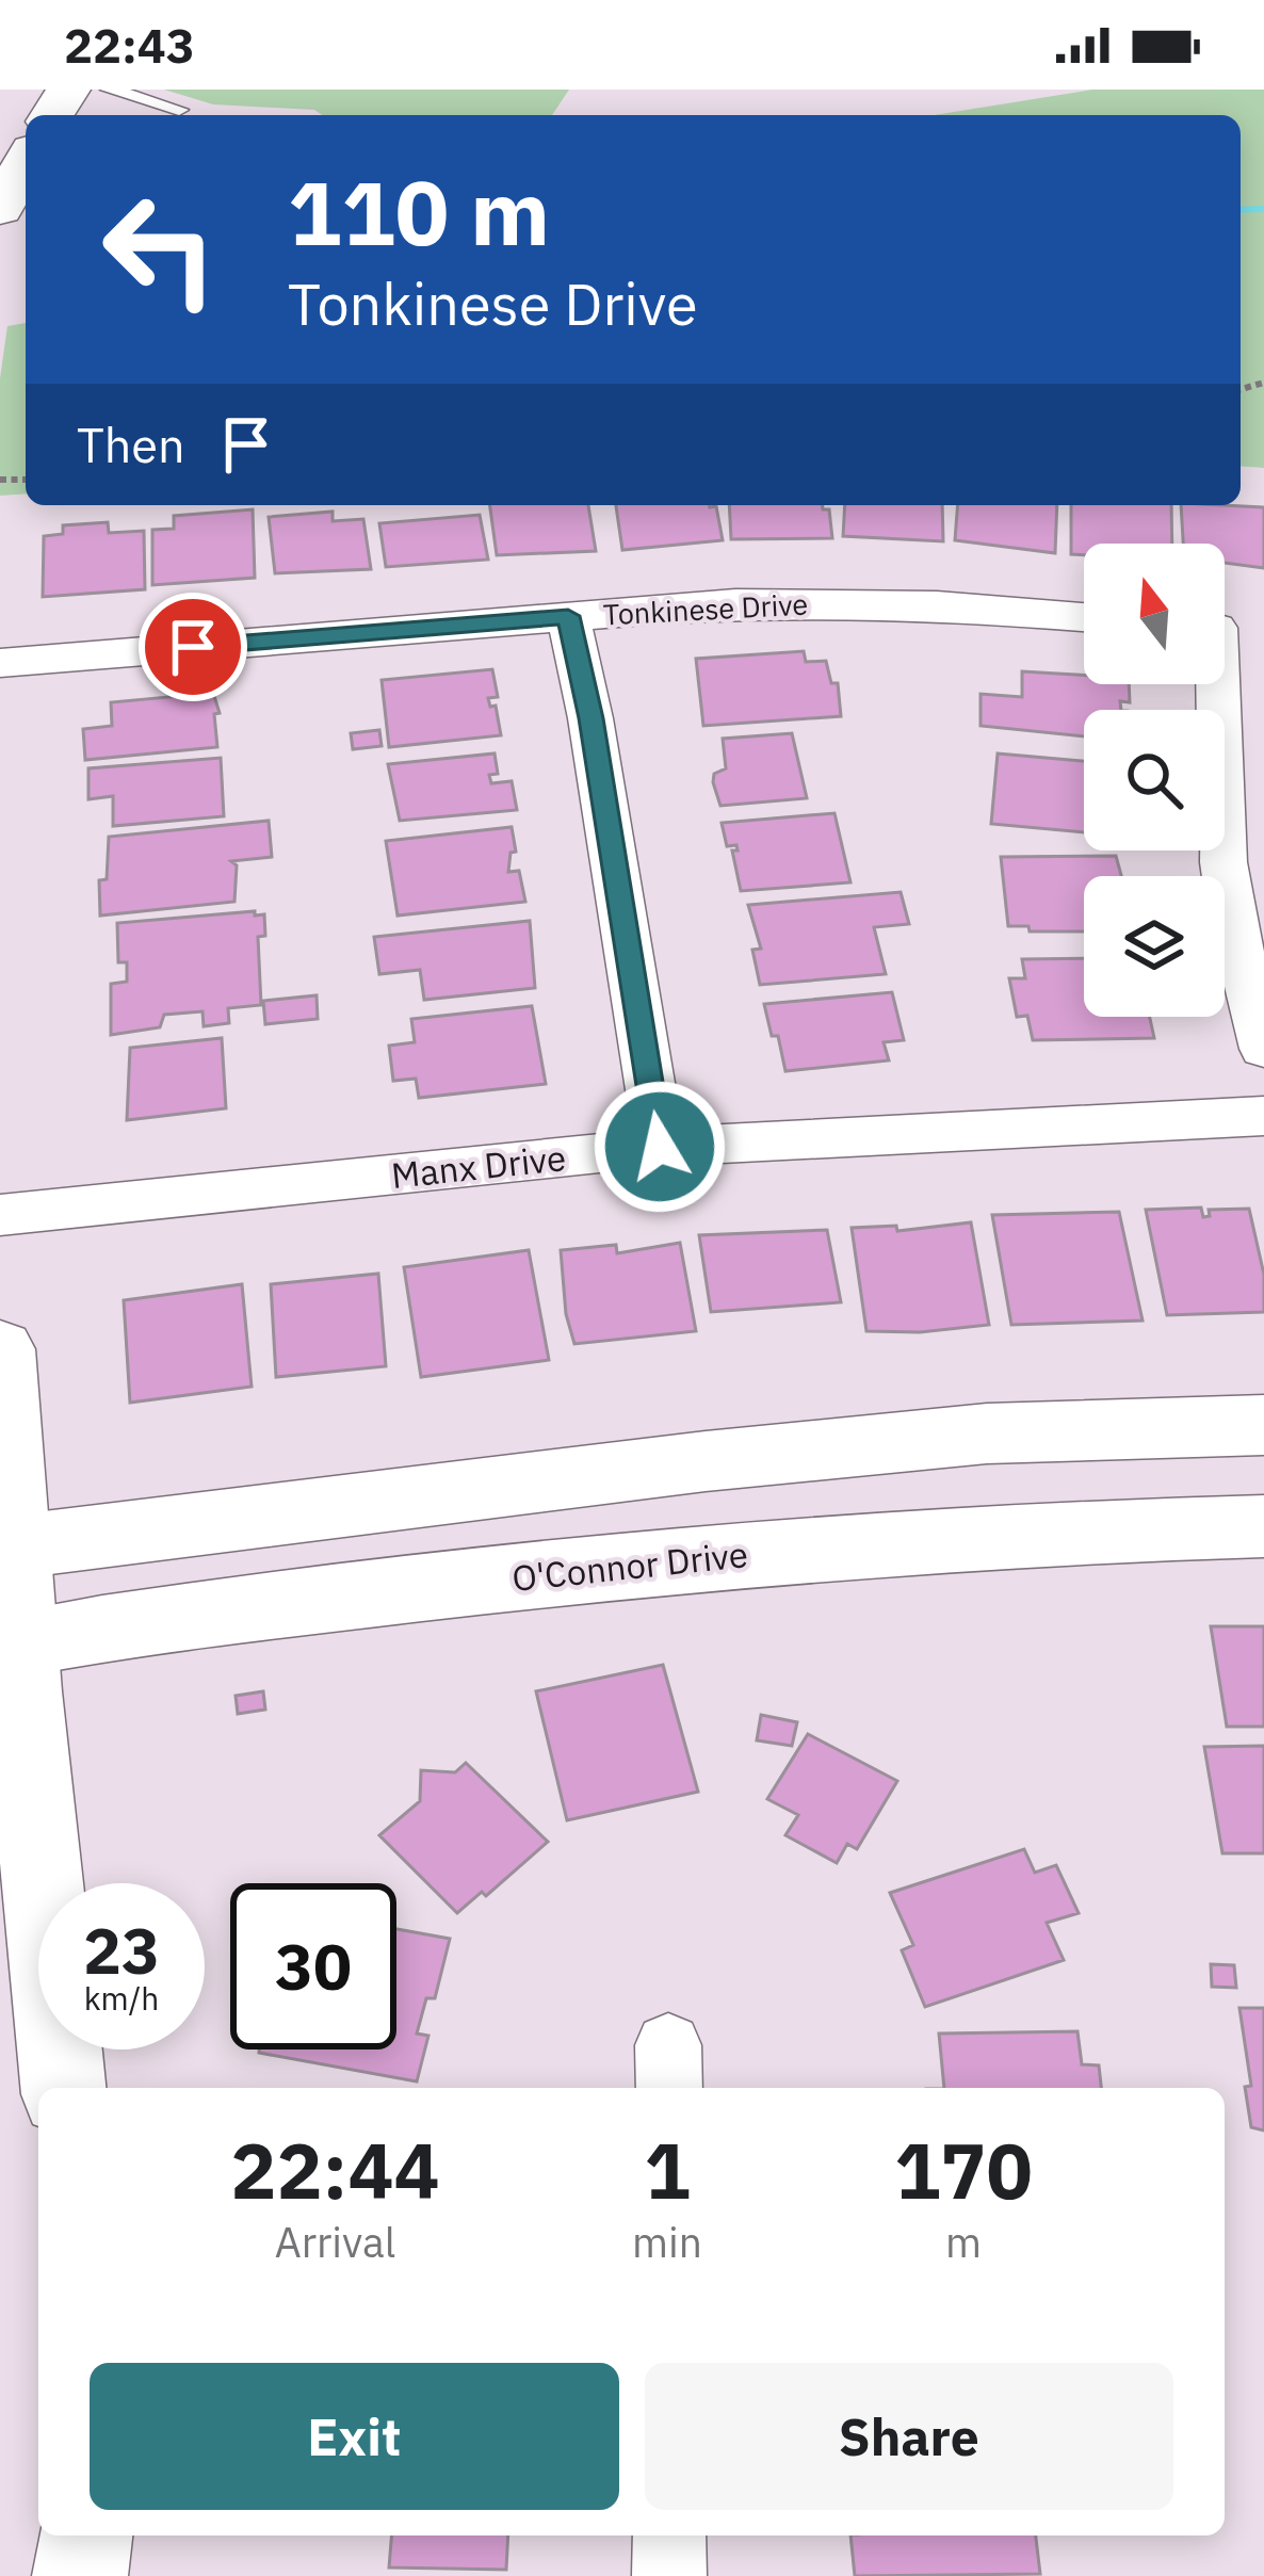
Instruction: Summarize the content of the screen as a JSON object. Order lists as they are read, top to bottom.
{
  "streets": {
    "main road": ["O'Connor Drive"],
    "street": ["Tonkinese Drive", "Manx Drive"]
  },
  "north": "top",
  "page": {
    "status": "22:43",
    "turn": ["110 m", "Tonkinese Drive"],
    "then": "Then",
    "speed": "23 km/h",
    "limit": "30",
    "eta": [
      "22:44",
      "Arrival",
      "1",
      "min",
      "170",
      "m"
    ],
    "buttons": ["Exit", "Share"]
  }
}
